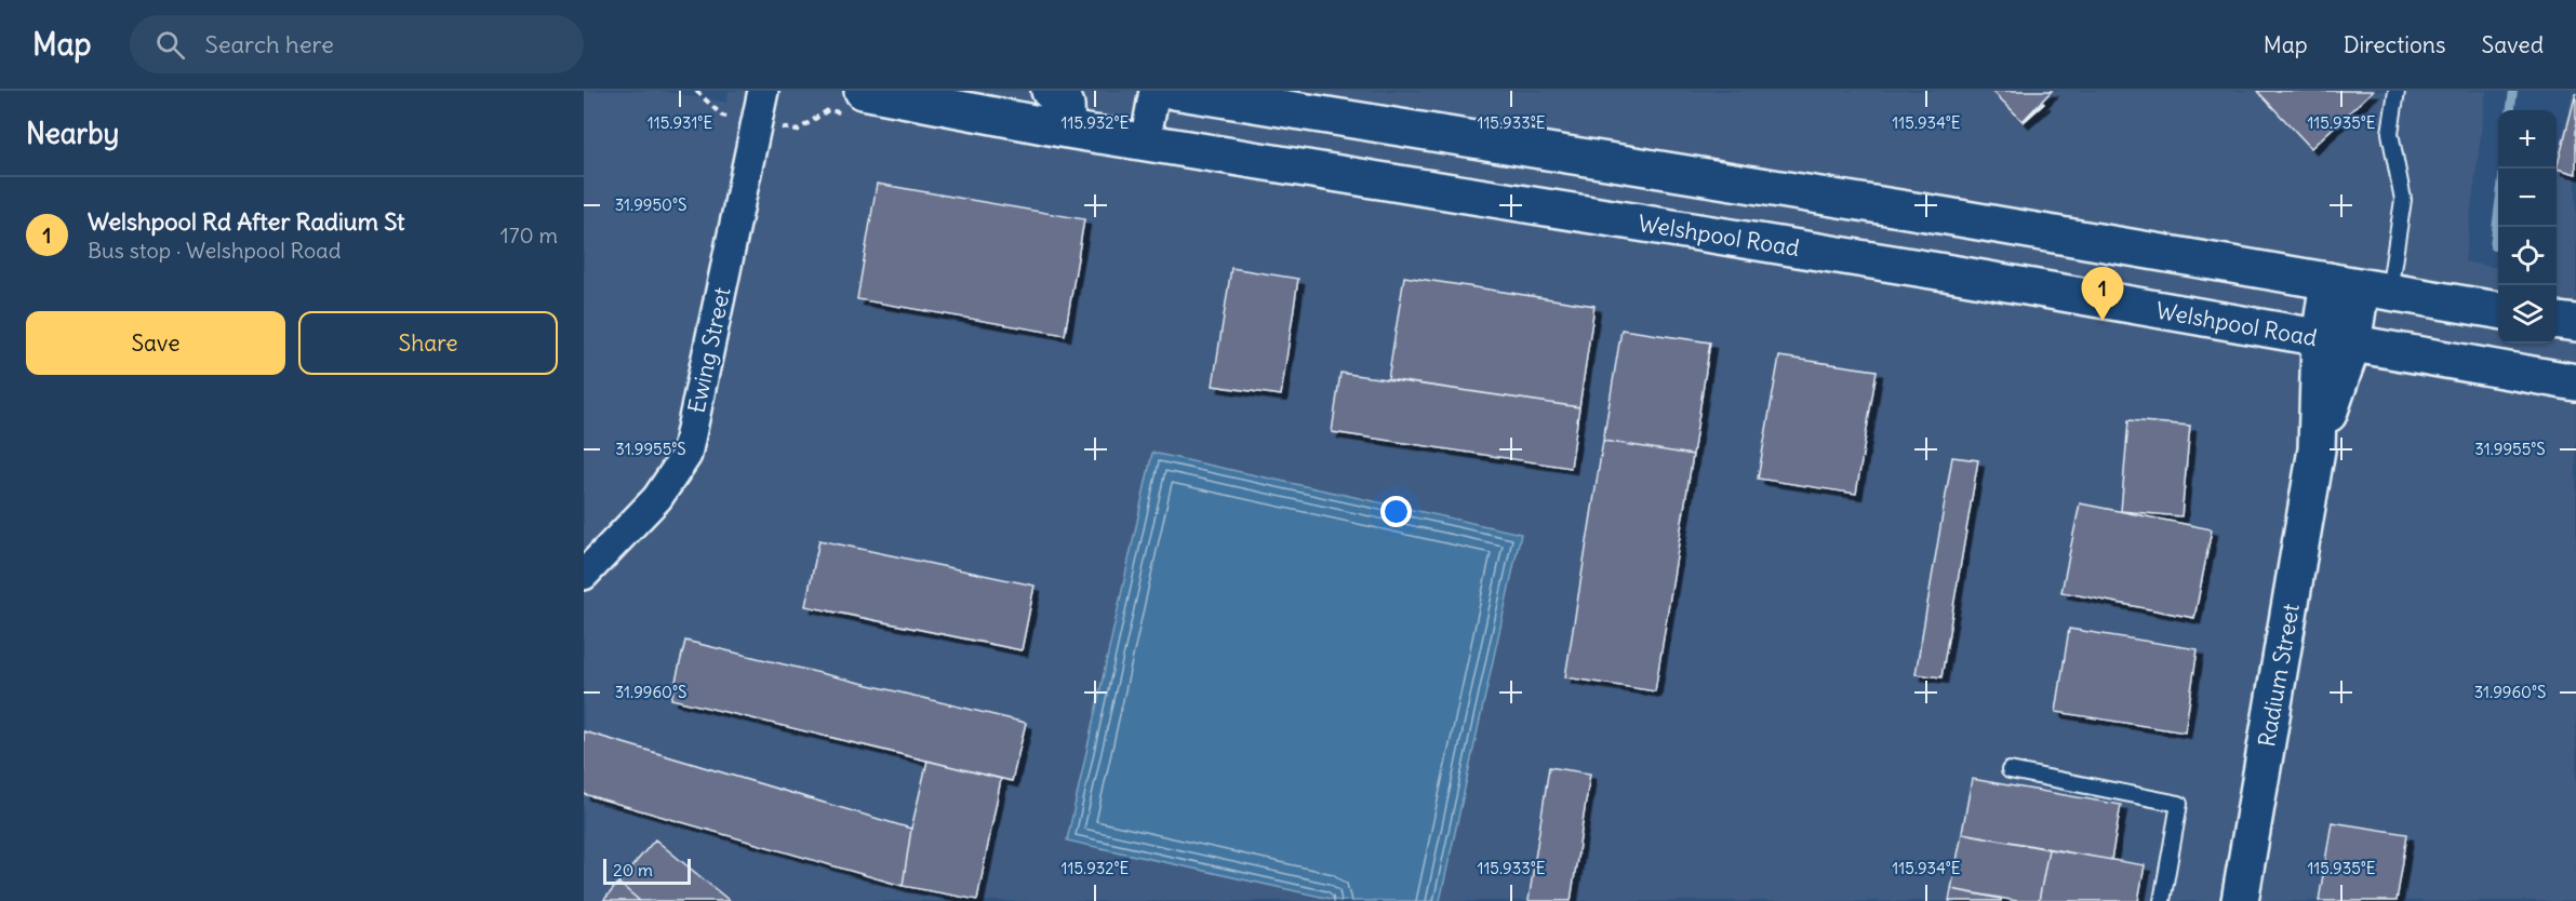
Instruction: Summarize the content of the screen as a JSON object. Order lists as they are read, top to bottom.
{
  "streets": {
    "main road": ["Welshpool Road", "Radium Street"],
    "street": ["Ewing Street"]
  },
  "crossings": [
    ["Welshpool Road", "Radium Street"]
  ],
  "scale_bar": "20 m",
  "page": {
    "header": "Map",
    "search": "Search here",
    "nav": ["Map", "Directions", "Saved"],
    "heading": "Nearby",
    "map_buttons": ["+", "−"],
    "list": [
      {
        "mark": "1",
        "name": "Welshpool Rd After Radium St",
        "note": "Bus stop · Welshpool Road",
        "value": "170 m"
      }
    ],
    "pins": "1",
    "buttons": ["Save", "Share"],
    "scale": "20 m"
  },
  "coordinates": [
    "115.931°E",
    "115.932°E",
    "115.933°E",
    "115.934°E",
    "115.935°E",
    "31.9950°S",
    "31.9955°S",
    "31.9960°S"
  ]
}
